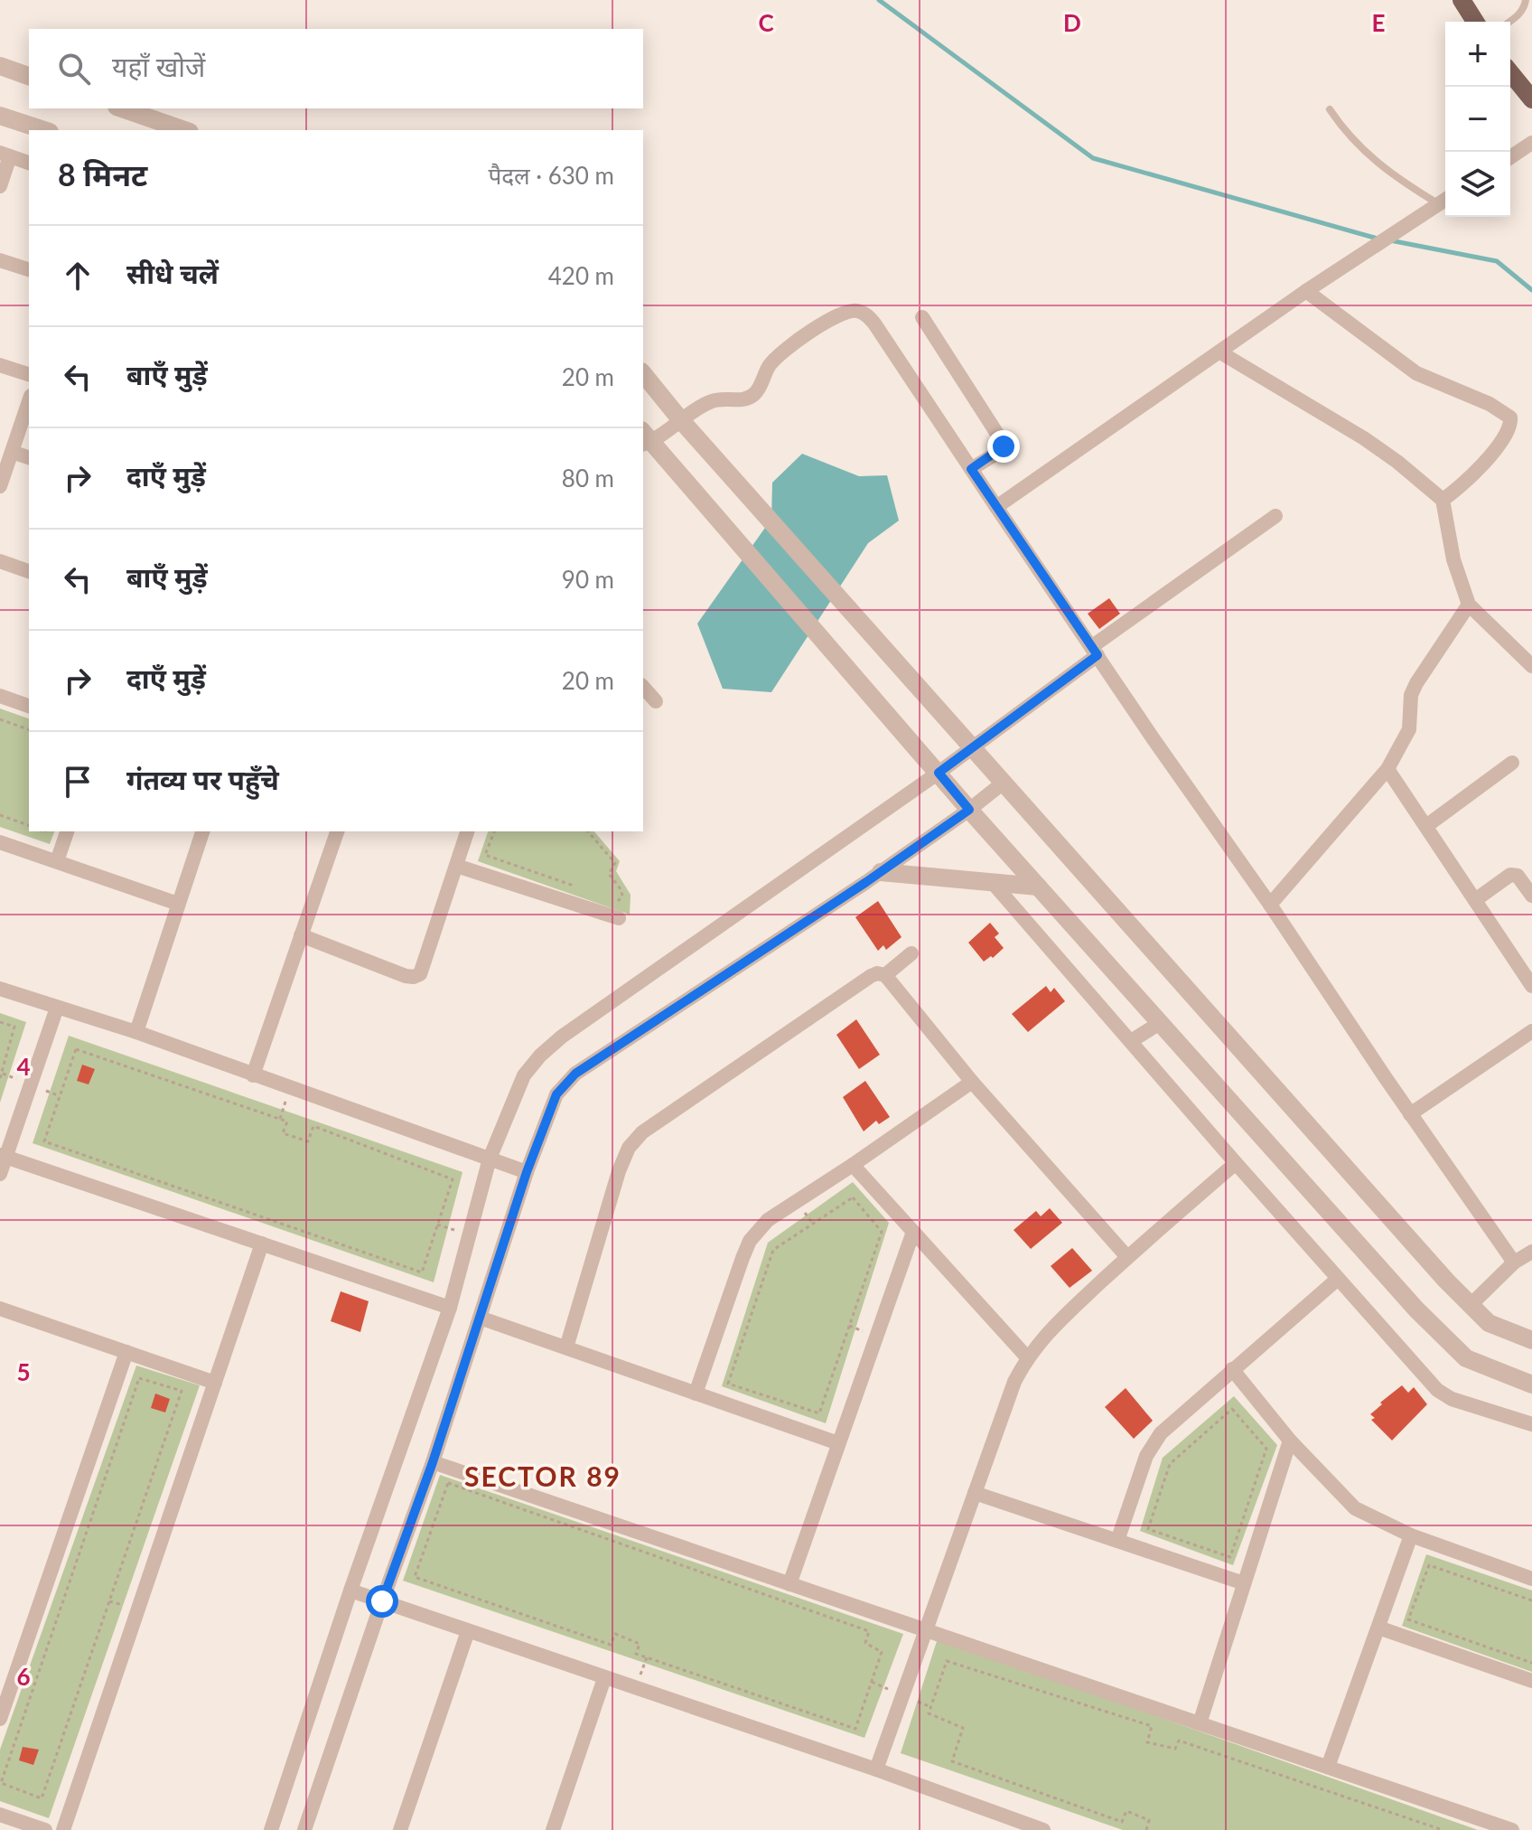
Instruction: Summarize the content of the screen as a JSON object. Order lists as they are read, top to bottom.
{
  "districts": ["SECTOR 89"],
  "page": {
    "map_buttons": ["+", "−"],
    "search": "यहाँ खोजें",
    "heading": ["8 मिनट", "पैदल · 630 m"],
    "list": [
      ["सीधे चलें", "420 m"],
      ["बाएँ मुड़ें", "20 m"],
      ["दाएँ मुड़ें", "80 m"],
      ["बाएँ मुड़ें", "90 m"],
      ["दाएँ मुड़ें", "20 m"],
      "गंतव्य पर पहुँचे"
    ]
  },
  "grid": {
    "columns": ["C", "D", "E"],
    "rows": ["4", "5", "6"]
  }
}
